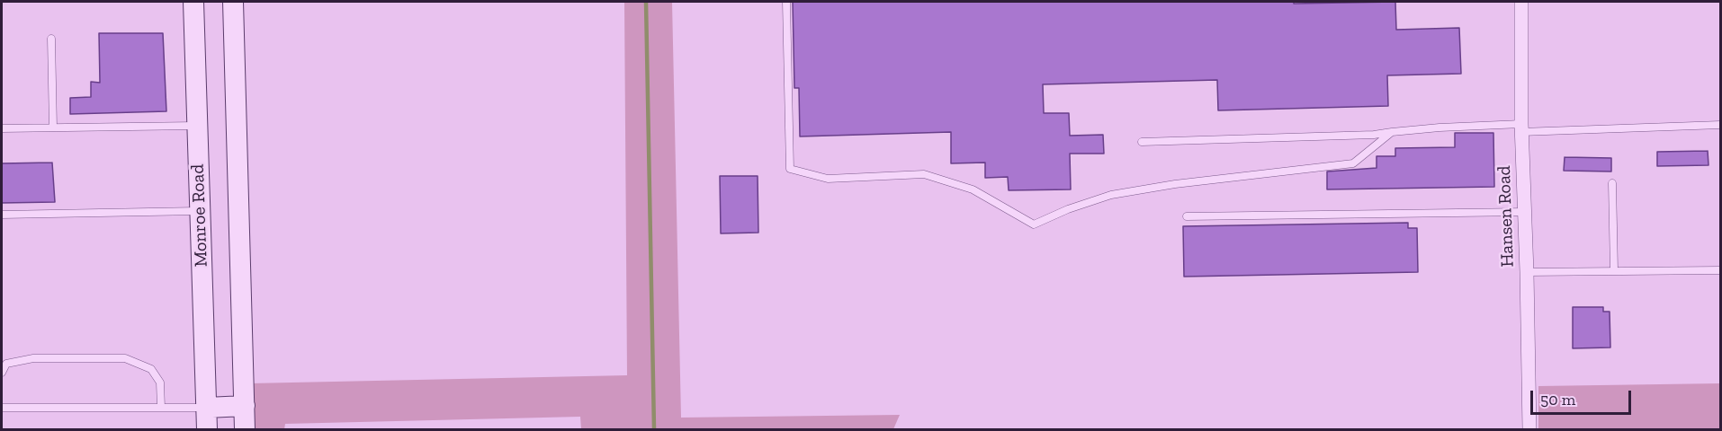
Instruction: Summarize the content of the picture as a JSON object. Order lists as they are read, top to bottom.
{
  "streets": {
    "main road": ["Monroe Road"],
    "street": ["Hansen Road"]
  },
  "scale_bar": "50 m"
}
